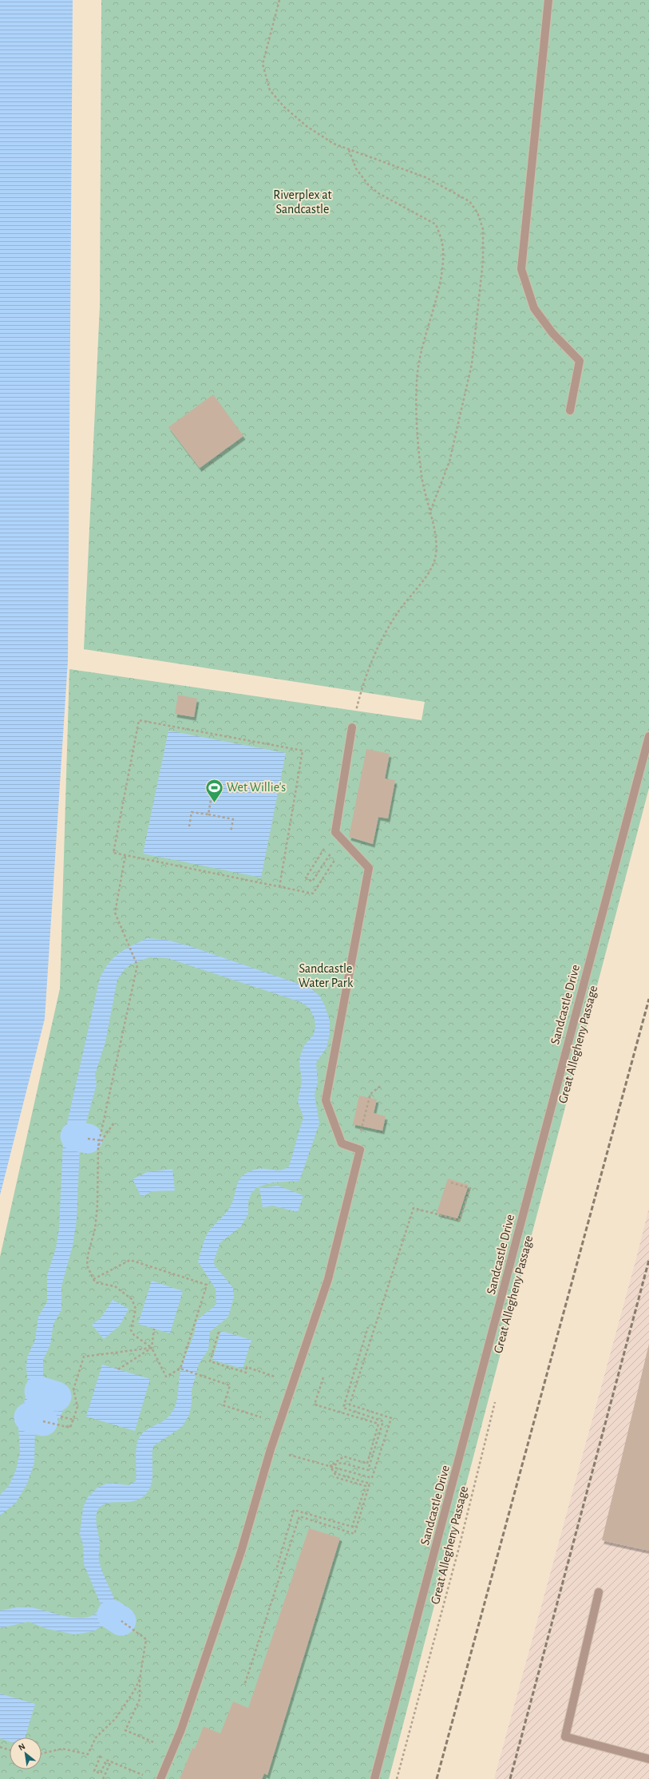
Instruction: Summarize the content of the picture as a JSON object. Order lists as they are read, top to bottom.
{
  "streets": {
    "street": ["Sandcastle Drive"],
    "path": ["Great Allegheny Passage"]
  },
  "parks": ["Riverplex at Sandcastle", "Sandcastle Water Park"],
  "places": {
    "sports": ["Wet Willie's"]
  },
  "north": "top left"
}
